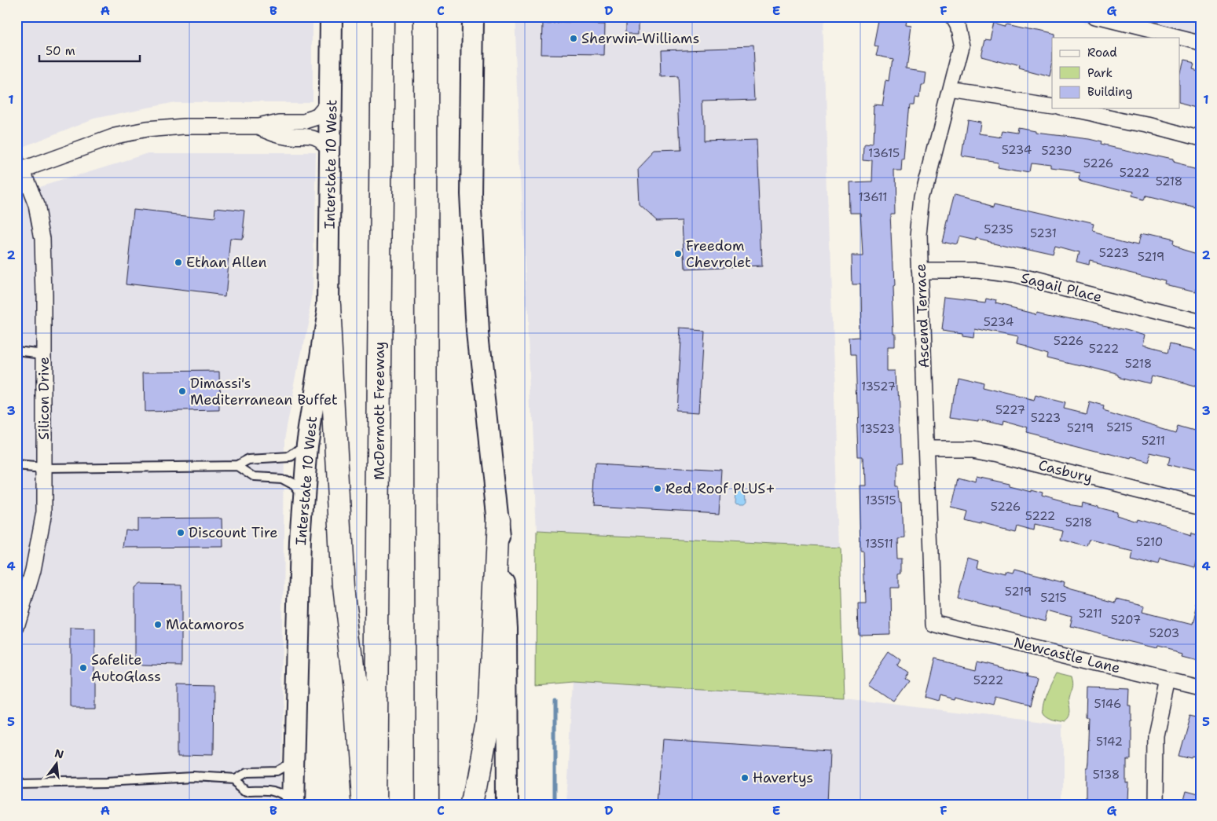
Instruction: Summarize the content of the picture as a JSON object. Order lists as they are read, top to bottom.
{
  "streets": {
    "highway": ["McDermott Freeway"],
    "main road": ["Interstate 10 West"],
    "street": [
      "Sagail Place",
      "Ascend Terrace",
      "Silicon Drive",
      "Casbury",
      "Newcastle Lane"
    ]
  },
  "crossings": [
    ["Sagail Place", "Ascend Terrace"],
    ["Ascend Terrace", "Casbury"],
    ["Ascend Terrace", "Newcastle Lane"]
  ],
  "places": [
    "Sherwin-Williams",
    "Freedom Chevrolet",
    "Ethan Allen",
    "Dimassi's Mediterranean Buffet",
    "Red Roof PLUS+",
    "Discount Tire",
    "Matamoros",
    "Safelite AutoGlass",
    "Havertys"
  ],
  "house_numbers": [
    "5234",
    "5230",
    "13615",
    "5226",
    "5222",
    "5218",
    "13611",
    "5235",
    "5231",
    "5223",
    "5219",
    "5234",
    "5226",
    "5222",
    "5218",
    "13527",
    "5227",
    "5223",
    "5215",
    "5219",
    "13523",
    "5211",
    "13515",
    "5226",
    "5222",
    "5218",
    "5210",
    "13511",
    "5219",
    "5215",
    "5211",
    "5207",
    "5203",
    "5222",
    "5146",
    "5142",
    "5138"
  ],
  "legend": ["Road", "Park", "Building"],
  "scale_bar": "50 m",
  "north": "top",
  "grid": {
    "columns": [
      "A",
      "B",
      "C",
      "D",
      "E",
      "F",
      "G"
    ],
    "rows": [
      "1",
      "2",
      "3",
      "4",
      "5"
    ]
  }
}
